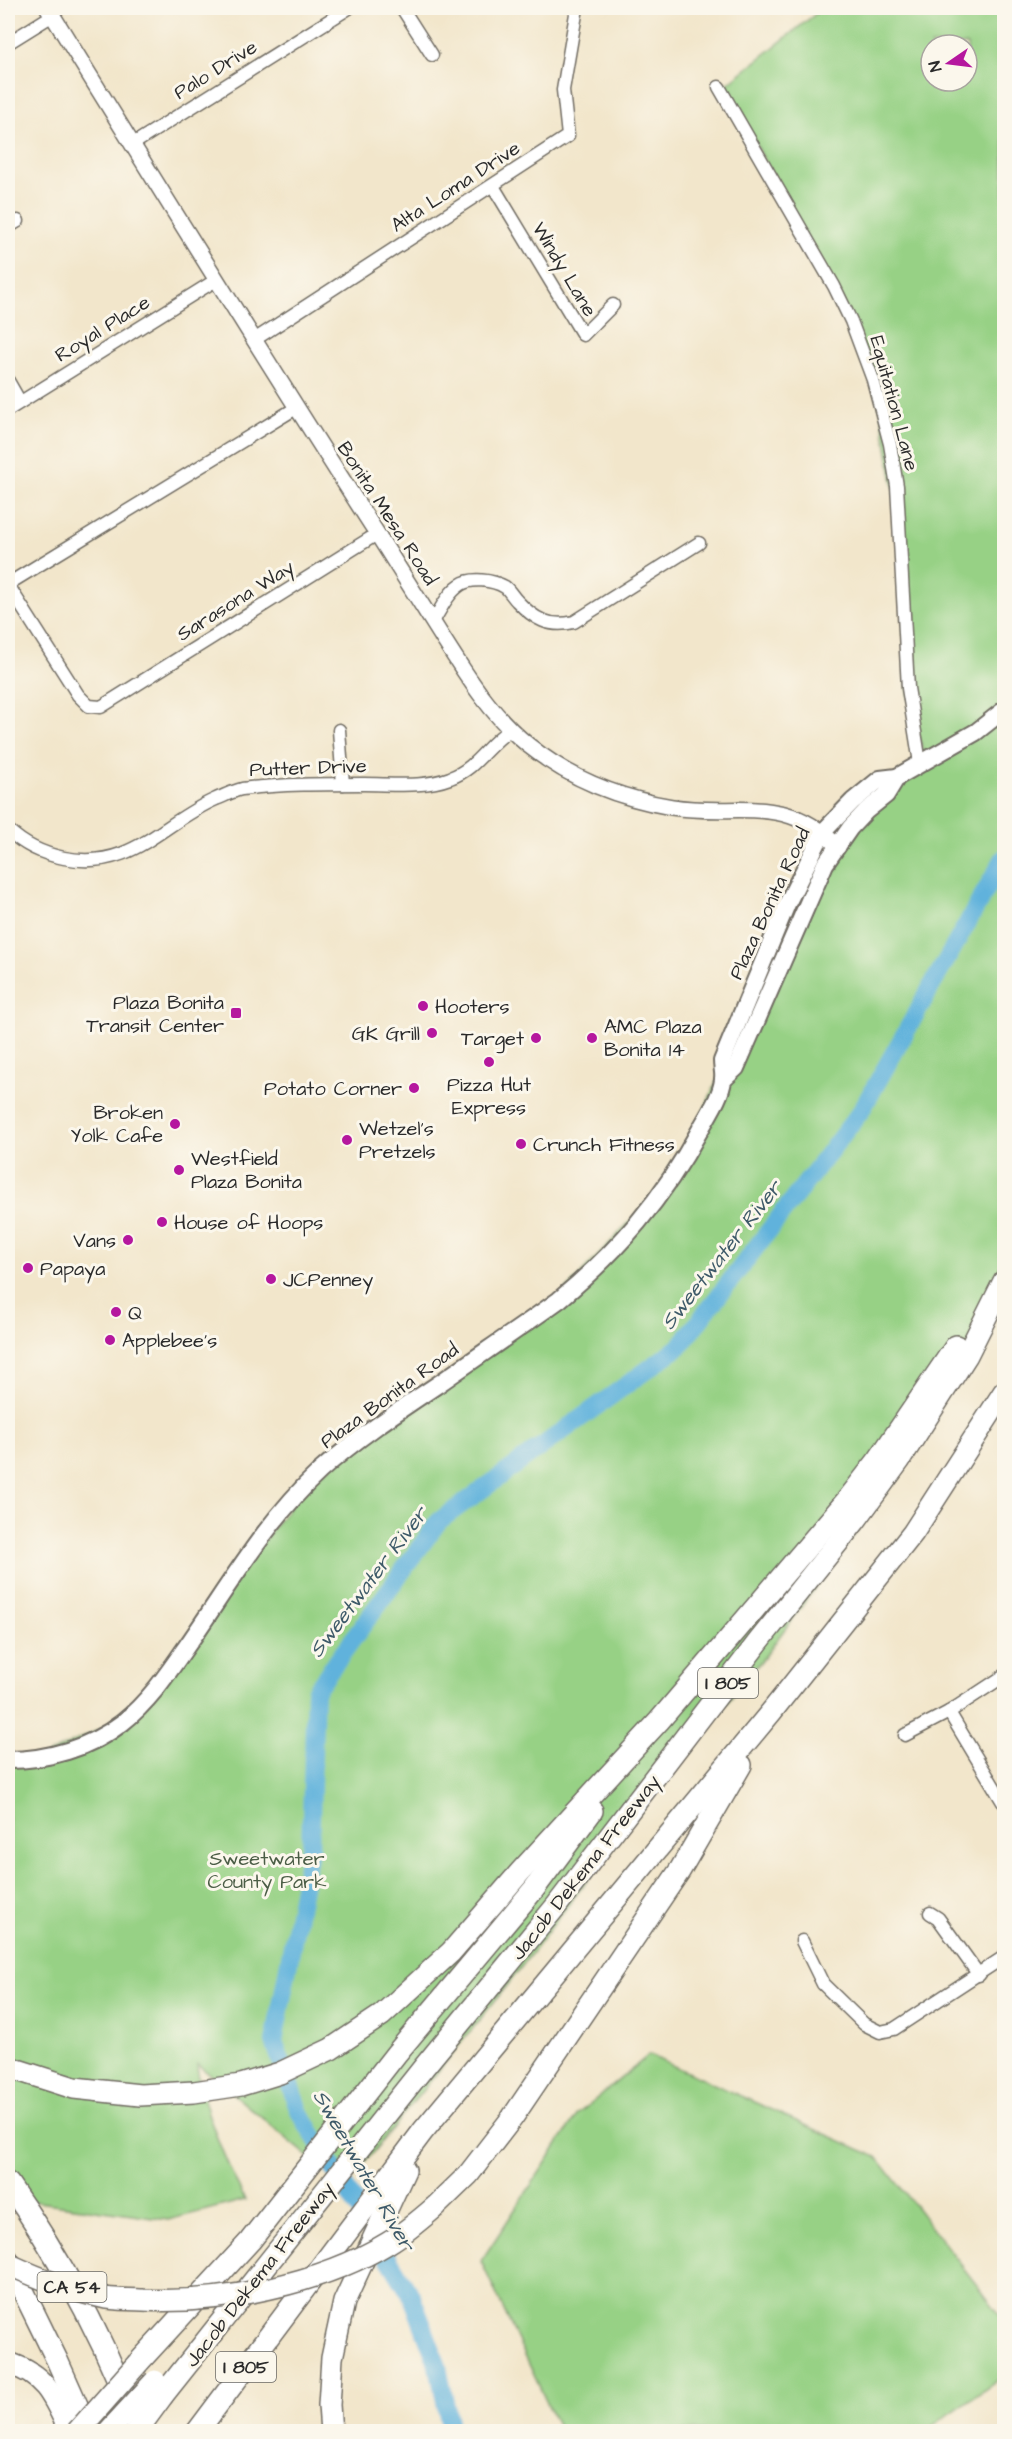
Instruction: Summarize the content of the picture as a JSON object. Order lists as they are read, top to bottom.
{
  "streets": {
    "highway": ["I 805", "Jacob Dekema Freeway", "CA 54"],
    "main road": ["Plaza Bonita Road"],
    "street": [
      "Palo Drive",
      "Alta Loma Drive",
      "Windy Lane",
      "Royal Place",
      "Equitation Lane",
      "Bonita Mesa Road",
      "Sarasona Way",
      "Putter Drive"
    ]
  },
  "crossings": [
    ["Palo Drive", "Bonita Mesa Road"],
    ["Alta Loma Drive", "Windy Lane"],
    ["Alta Loma Drive", "Bonita Mesa Road"],
    ["Royal Place", "Bonita Mesa Road"],
    ["Equitation Lane", "Plaza Bonita Road"],
    ["Bonita Mesa Road", "Sarasona Way"],
    ["Bonita Mesa Road", "Putter Drive"],
    ["Bonita Mesa Road", "Plaza Bonita Road"],
    ["Jacob Dekema Freeway", "CA 54"]
  ],
  "water": ["Sweetwater River"],
  "parks": ["Sweetwater County Park"],
  "places": {
    "other": [
      "Hooters",
      "GK Grill",
      "Target",
      "AMC Plaza Bonita 14",
      "Pizza Hut Express",
      "Potato Corner",
      "Broken Yolk Cafe",
      "Wetzel's Pretzels",
      "Crunch Fitness",
      "Westfield Plaza Bonita",
      "House of Hoops",
      "Vans",
      "Papaya",
      "JCPenney",
      "Q",
      "Applebee's"
    ],
    "transit": ["Plaza Bonita Transit Center"]
  },
  "north": "left"
}
